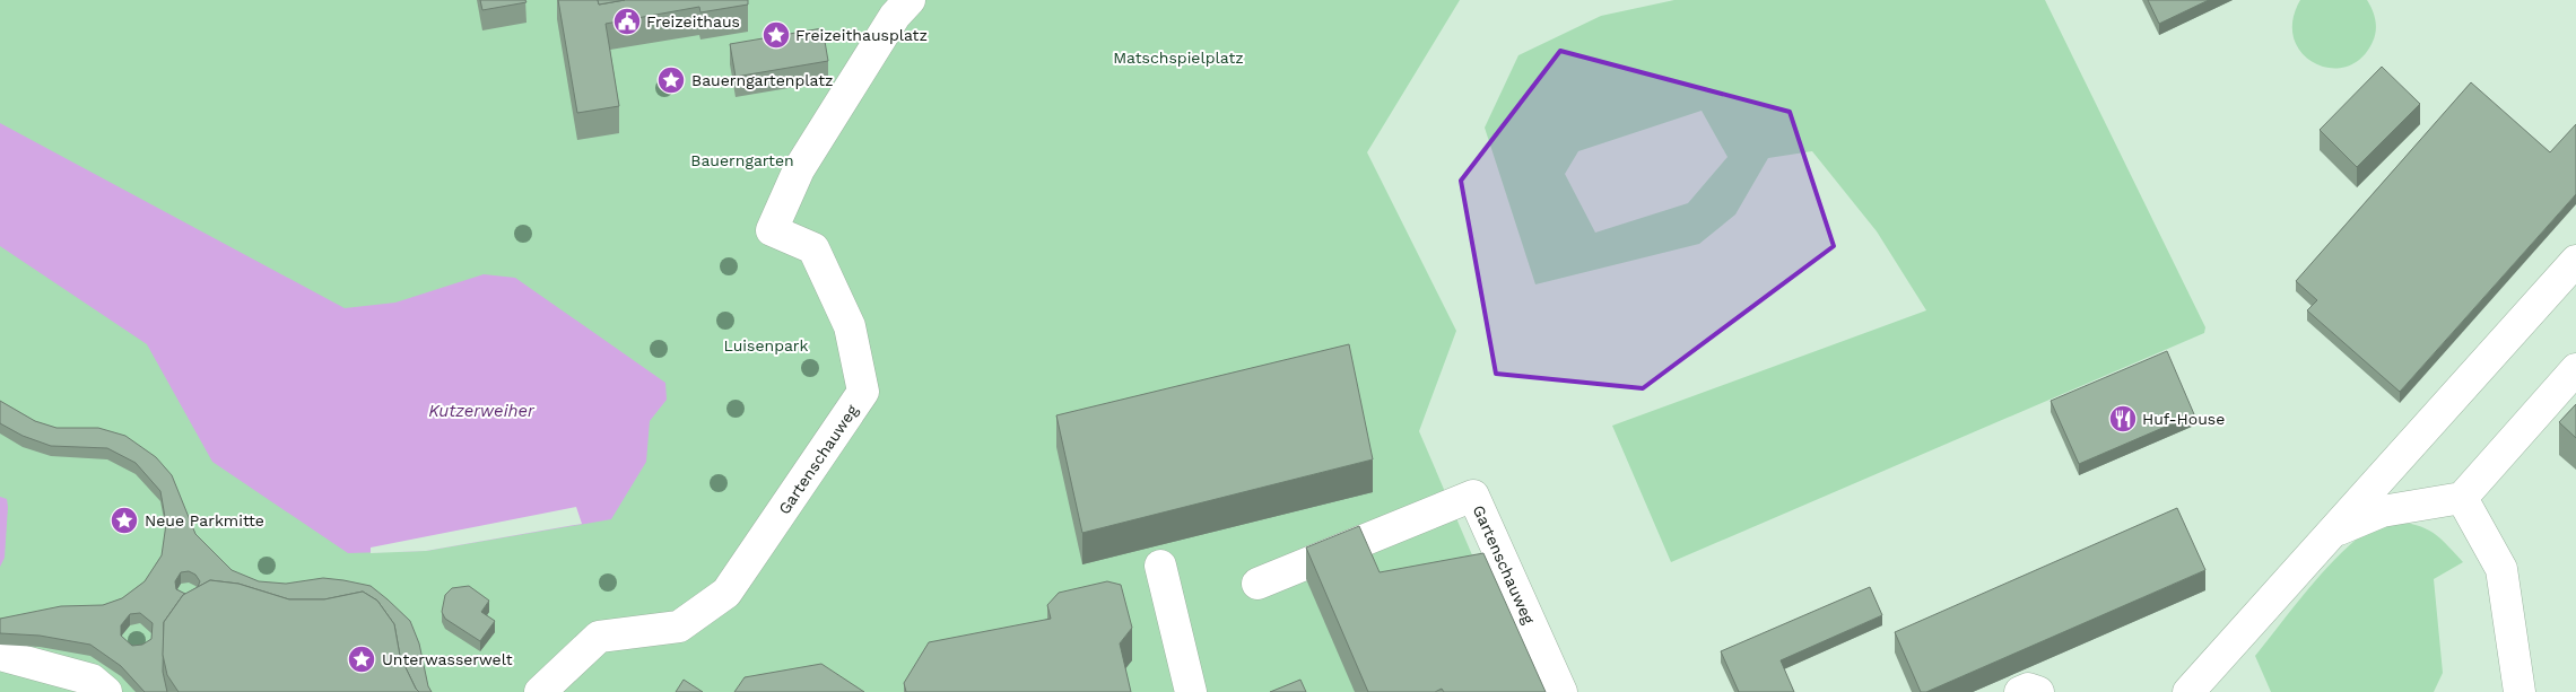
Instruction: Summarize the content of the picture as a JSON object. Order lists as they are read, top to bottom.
{
  "streets": {
    "street": ["Gartenschauweg"]
  },
  "water": ["Kutzerweiher"],
  "parks": ["Matschspielplatz", "Bauerngarten", "Luisenpark"],
  "places": {
    "public building": ["Freizeithaus"],
    "place": [
      "Freizeithausplatz",
      "Bauerngartenplatz",
      "Neue Parkmitte",
      "Unterwasserwelt"
    ],
    "restaurant": ["Huf-House"]
  }
}
